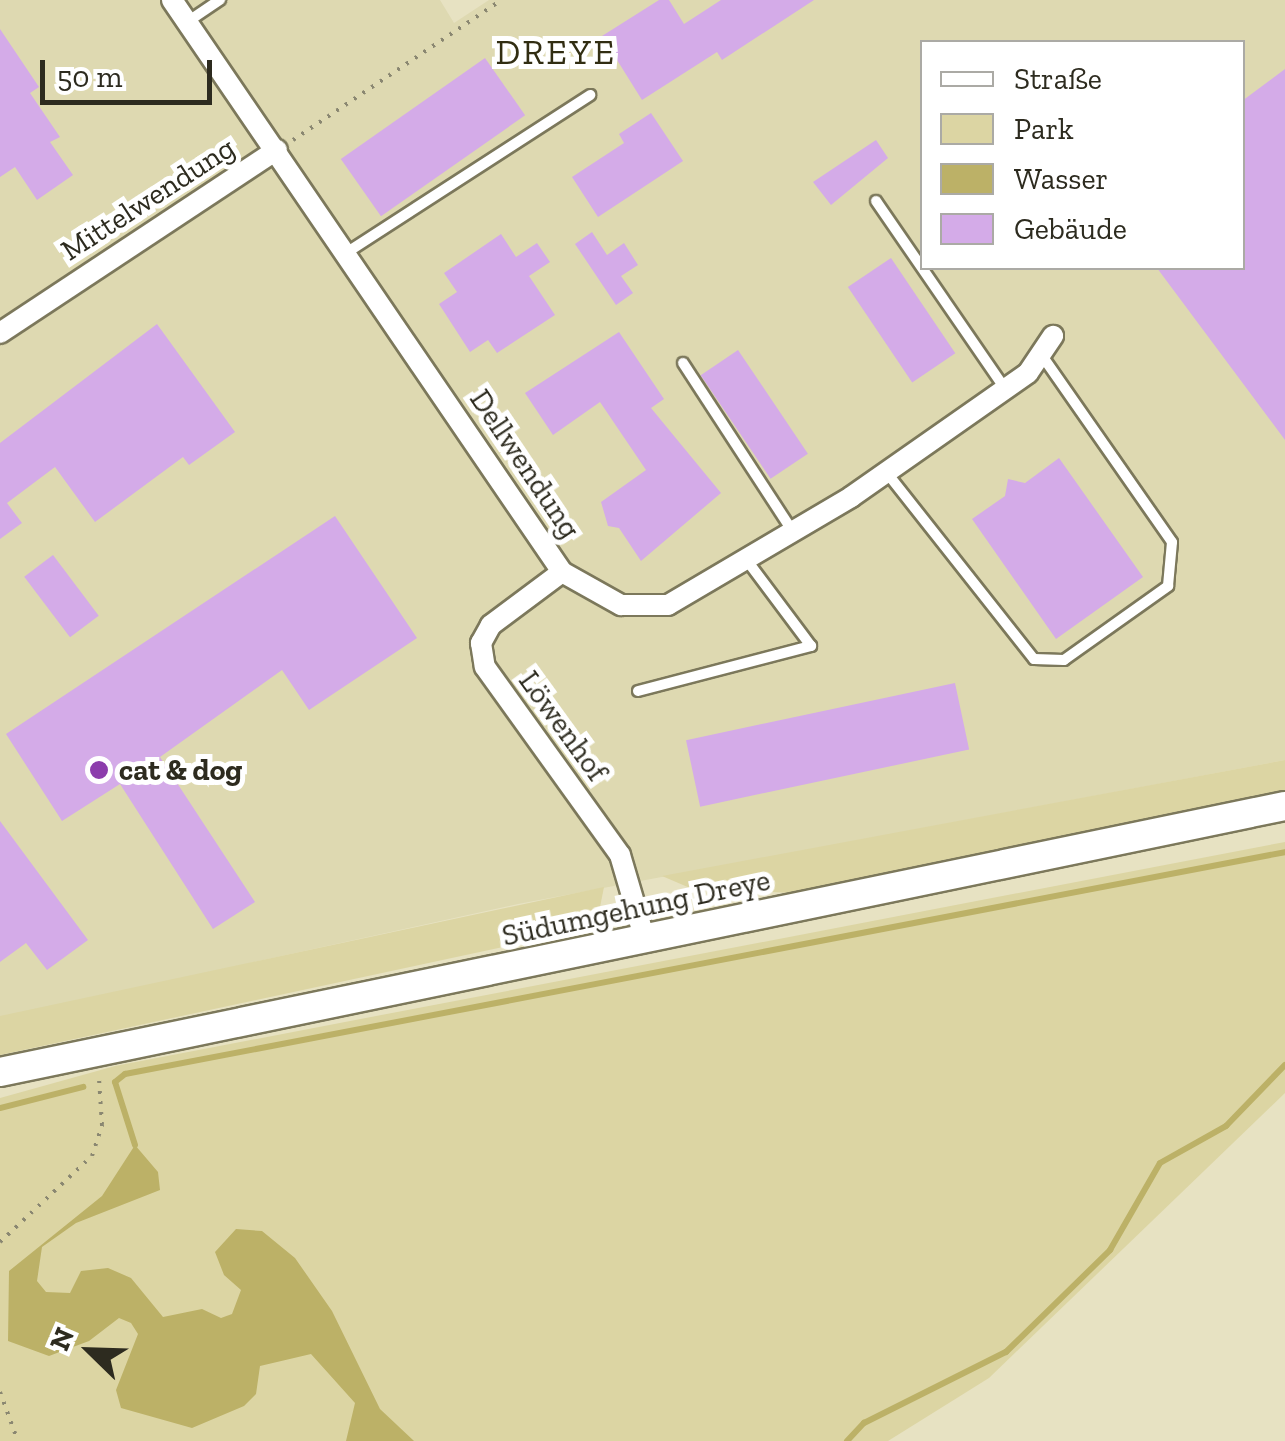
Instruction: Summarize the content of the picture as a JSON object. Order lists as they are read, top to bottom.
{
  "streets": {
    "main road": ["Südumgehung Dreye"],
    "street": ["Mittelwendung", "Dellwendung", "Löwenhof"]
  },
  "crossings": [
    ["Mittelwendung", "Dellwendung"],
    ["Dellwendung", "Löwenhof"],
    ["Löwenhof", "Südumgehung Dreye"]
  ],
  "districts": ["DREYE"],
  "places": ["cat & dog"],
  "legend": [
    "Straße",
    "Park",
    "Wasser",
    "Gebäude"
  ],
  "scale_bar": "50 m",
  "north": "top left"
}
